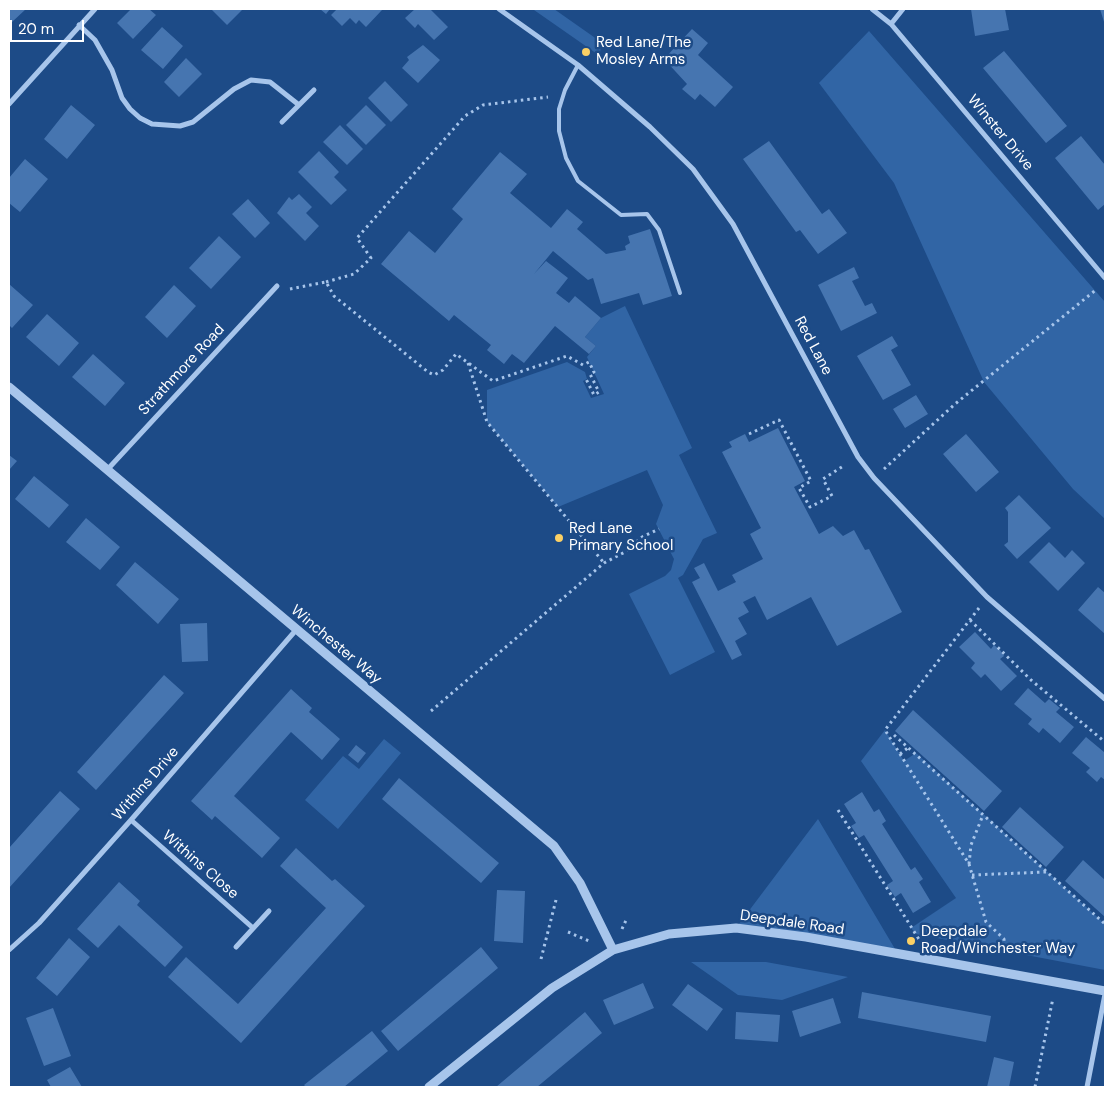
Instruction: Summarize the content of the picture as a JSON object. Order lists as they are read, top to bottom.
{
  "streets": {
    "street": [
      "Winster Drive",
      "Red Lane",
      "Strathmore Road",
      "Winchester Way",
      "Withins Drive",
      "Withins Close",
      "Deepdale Road"
    ]
  },
  "crossings": [
    ["Strathmore Road", "Winchester Way"],
    ["Winchester Way", "Withins Drive"],
    ["Winchester Way", "Deepdale Road"],
    ["Withins Drive", "Withins Close"]
  ],
  "places": ["Red Lane/The Mosley Arms", "Red Lane Primary School", "Deepdale Road/Winchester Way"],
  "scale_bar": "20 m"
}
